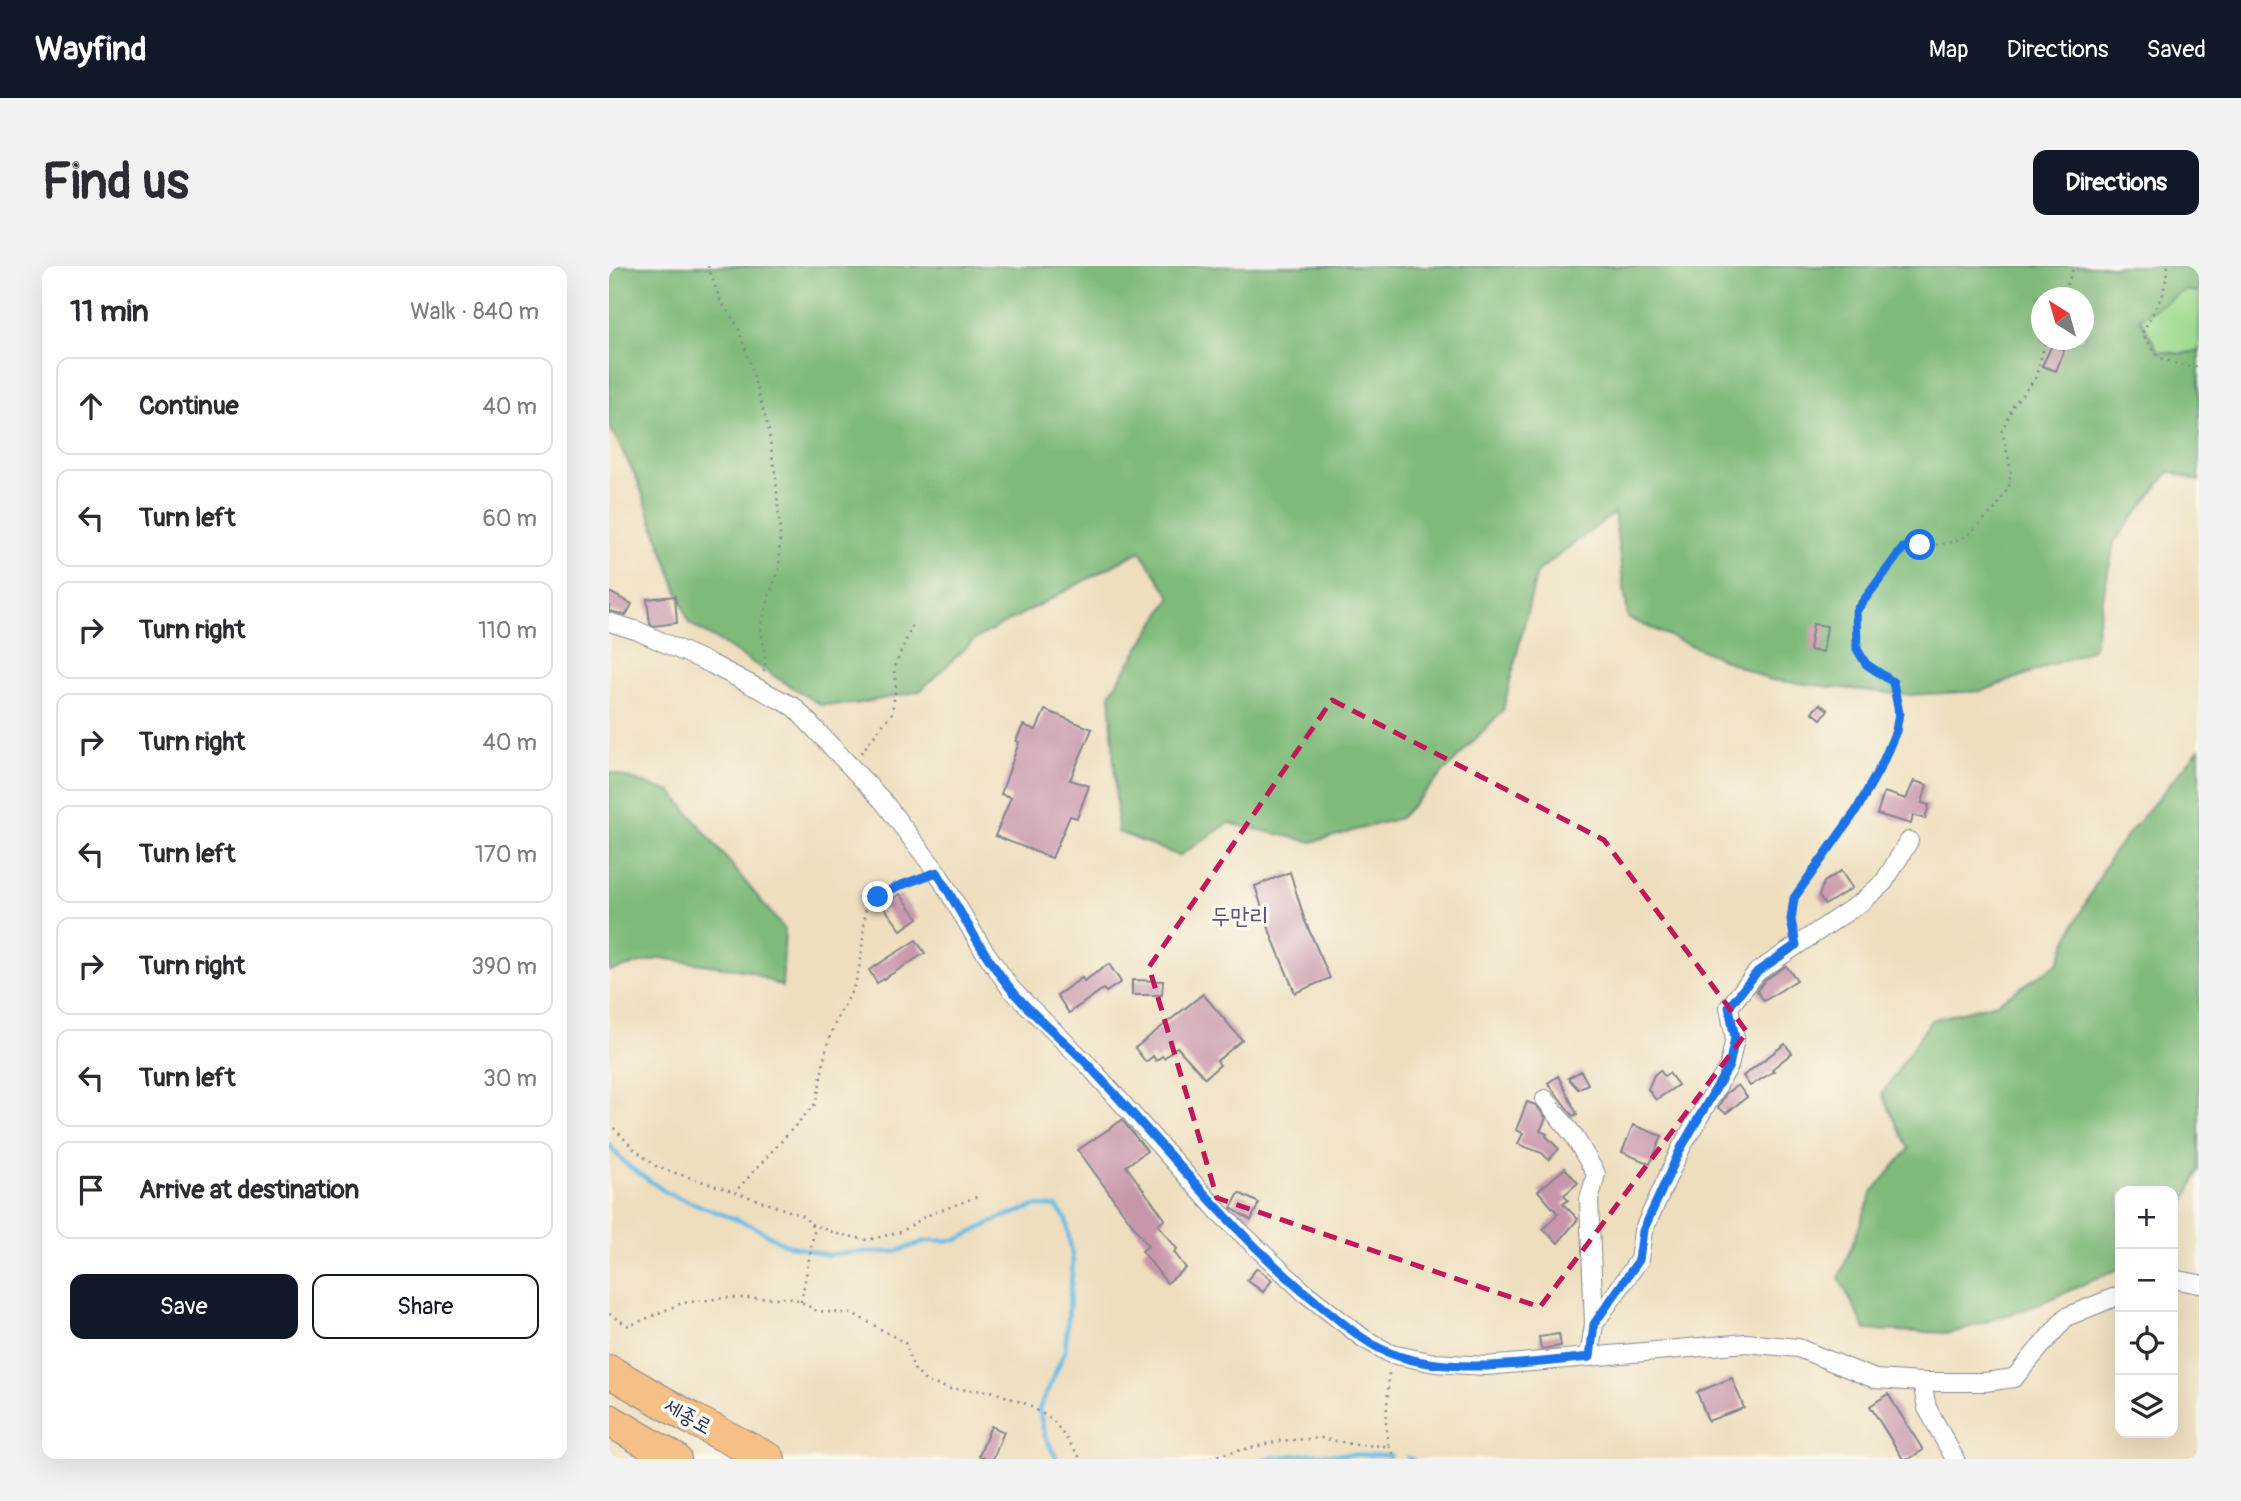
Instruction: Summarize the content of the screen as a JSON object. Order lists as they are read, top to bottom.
{
  "streets": {
    "highway": ["세종로"]
  },
  "districts": ["두만리"],
  "north": "top left",
  "page": {
    "header": "Wayfind",
    "nav": ["Map", "Directions", "Saved"],
    "buttons": [
      "Directions",
      ["Save", "Share"]
    ],
    "title": "Find us",
    "heading": ["11 min", "Walk · 840 m"],
    "list": [
      ["Continue", "40 m"],
      ["Turn left", "60 m"],
      ["Turn right", "110 m"],
      ["Turn right", "40 m"],
      ["Turn left", "170 m"],
      ["Turn right", "390 m"],
      ["Turn left", "30 m"],
      "Arrive at destination"
    ],
    "map_buttons": ["+", "−"]
  }
}
